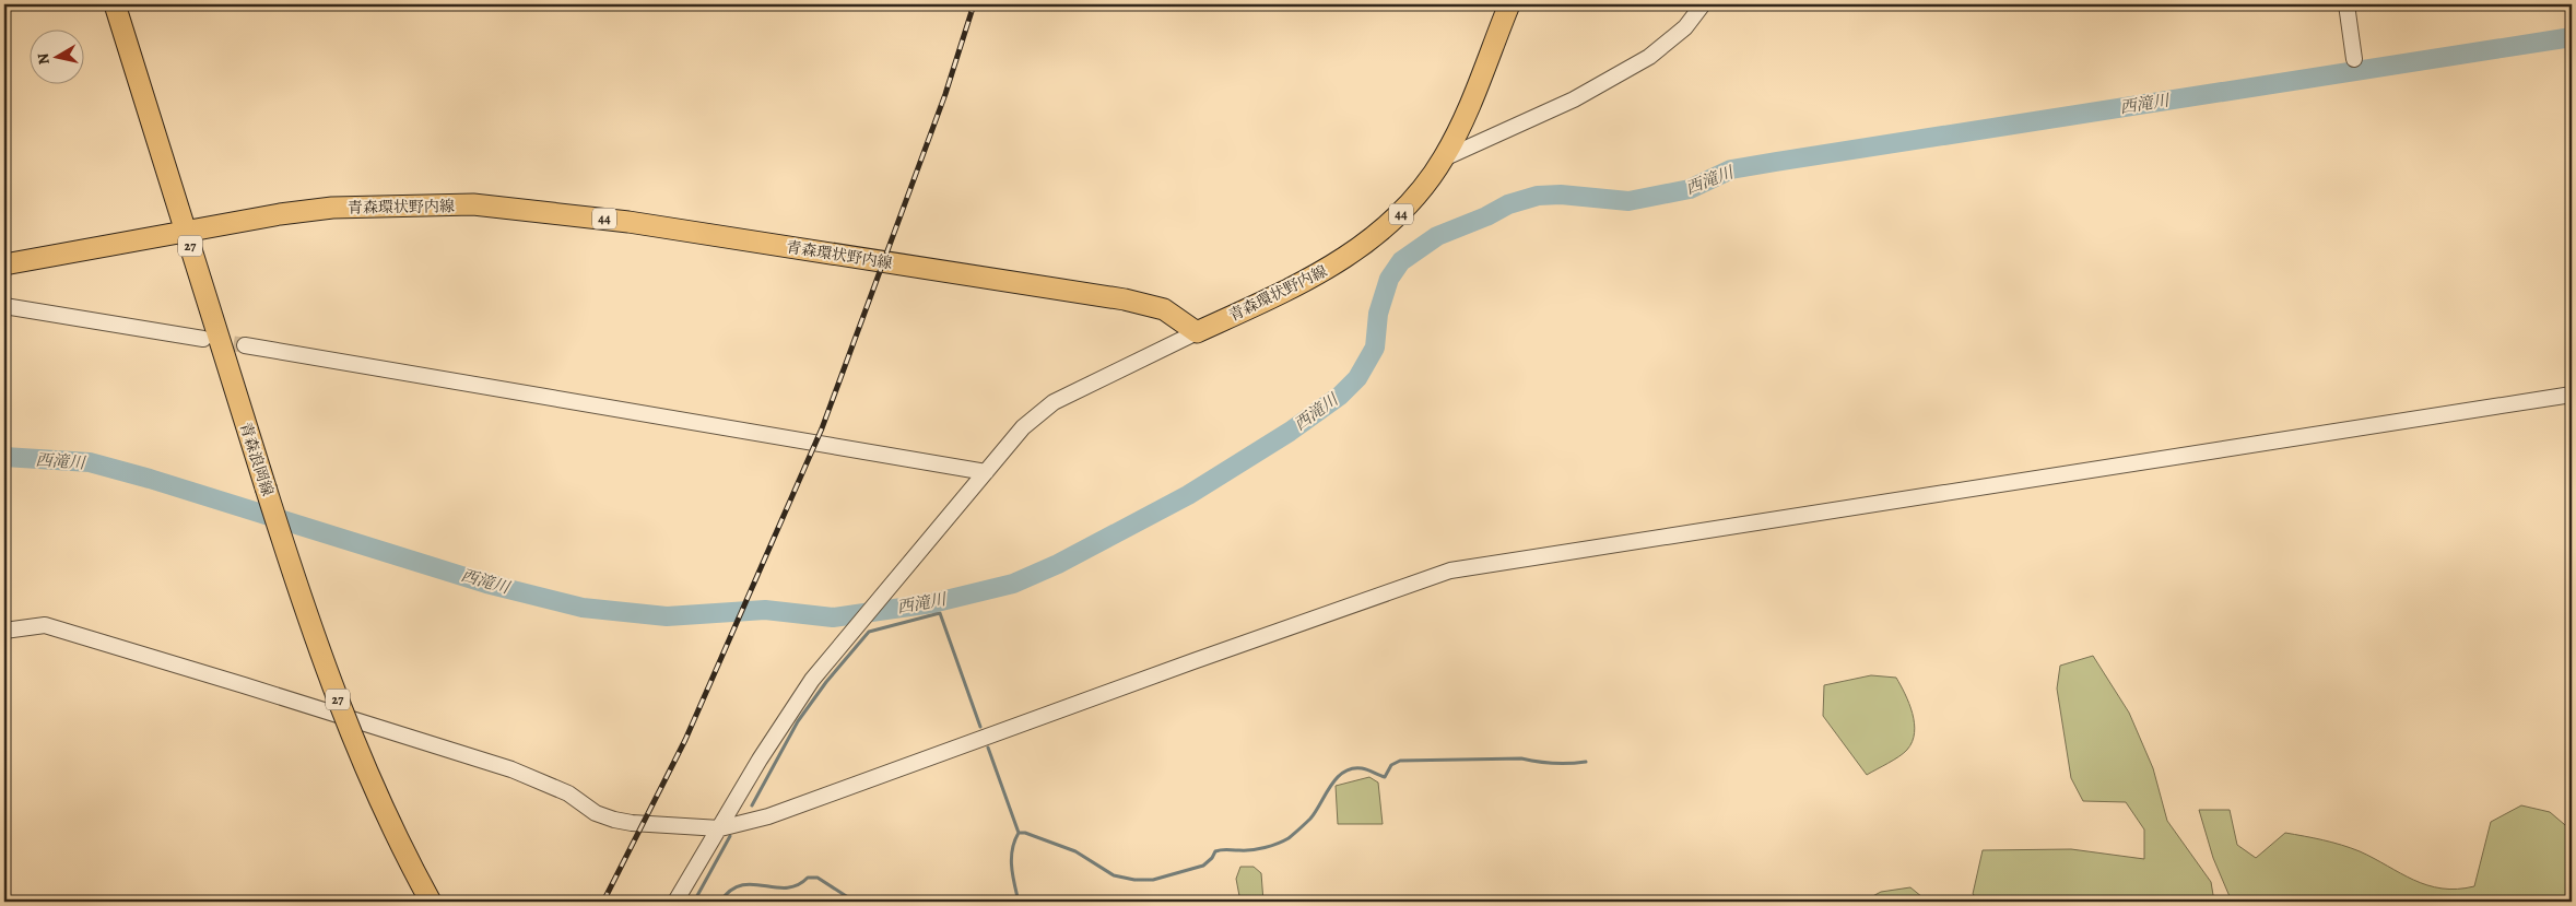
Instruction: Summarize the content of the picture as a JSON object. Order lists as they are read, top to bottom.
{
  "streets": {
    "main road": [
      "青森環状野内線",
      "44",
      "27",
      "青森浪岡線"
    ]
  },
  "crossings": [
    ["青森環状野内線", "青森浪岡線"]
  ],
  "water": ["西滝川"],
  "north": "left"
}
